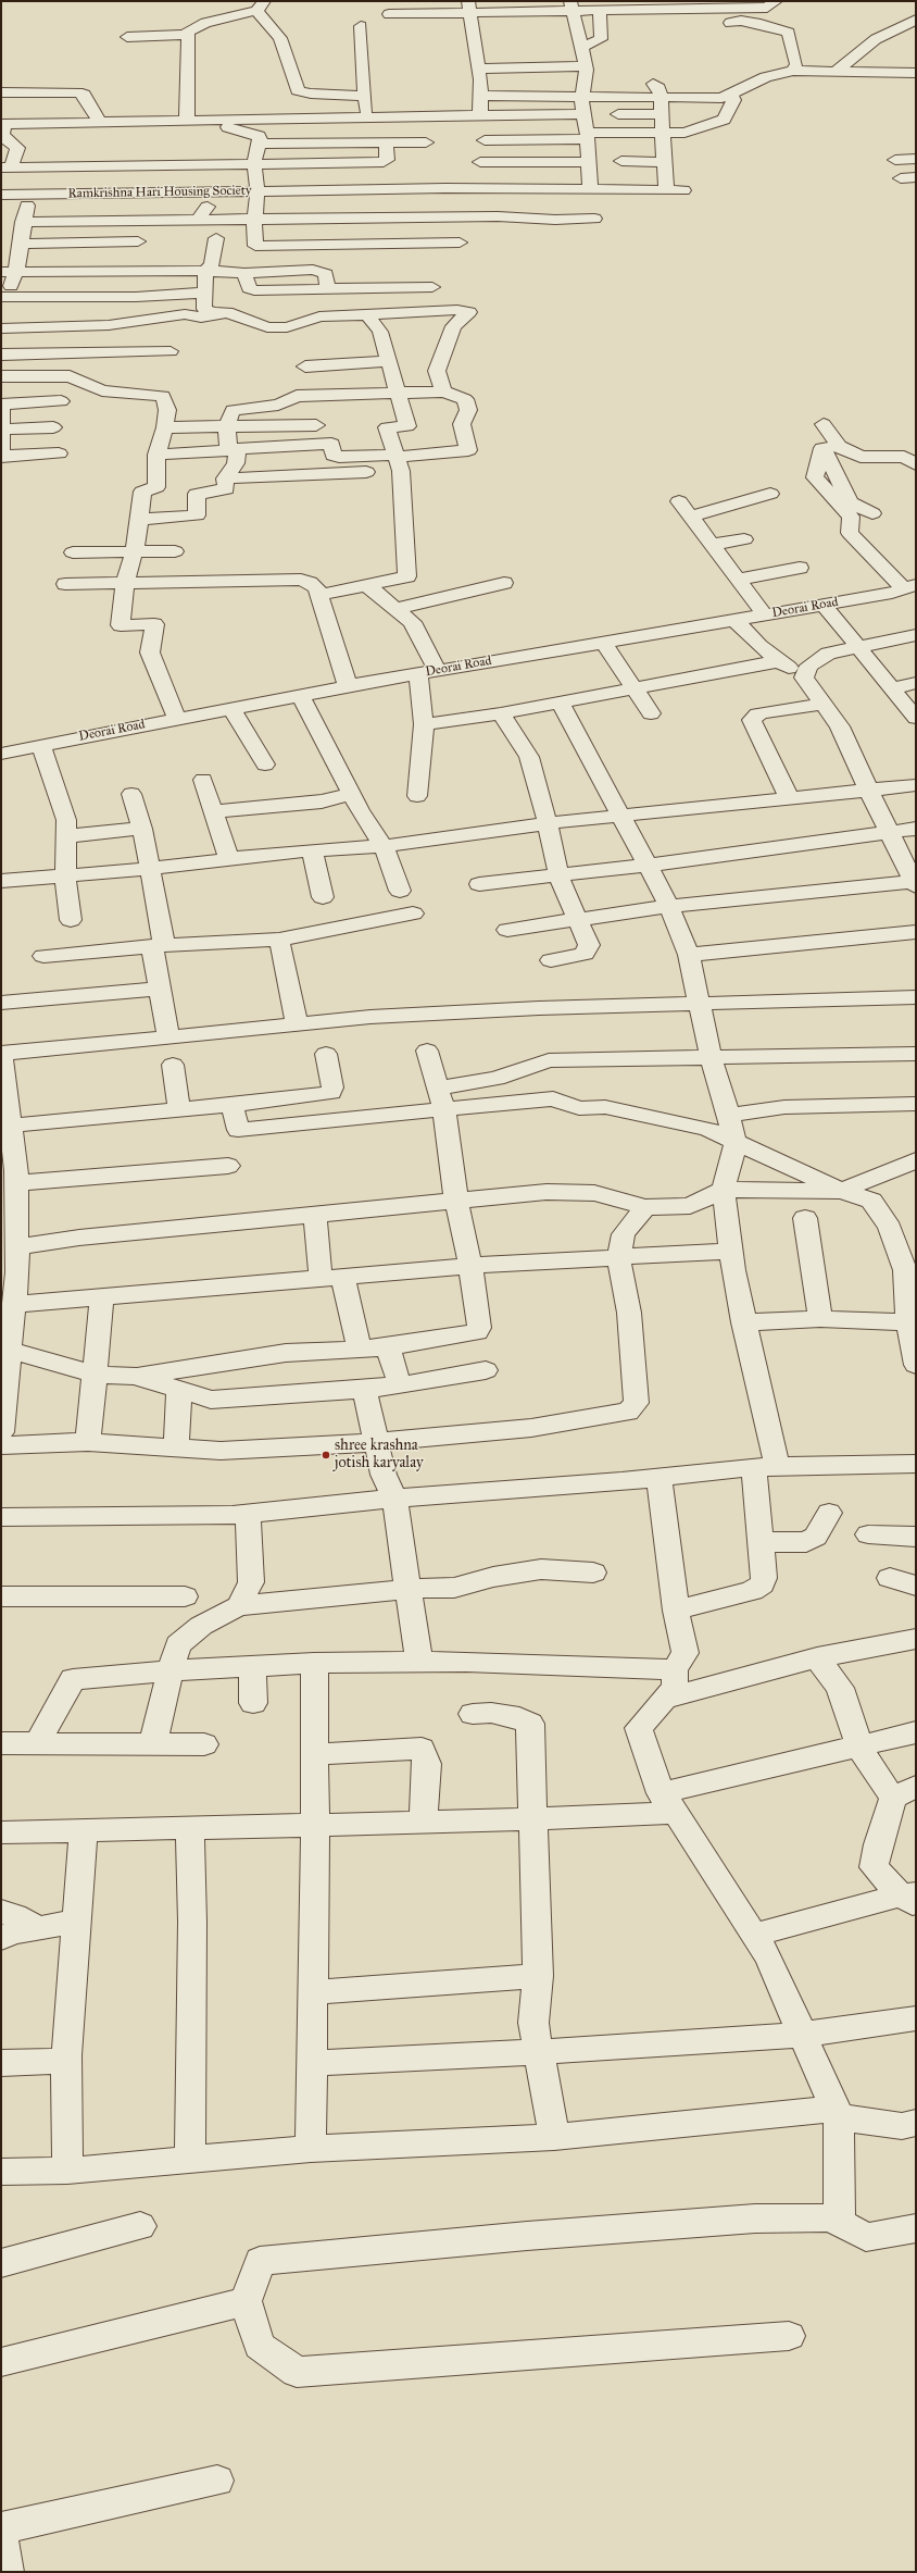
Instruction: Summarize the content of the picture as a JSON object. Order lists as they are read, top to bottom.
{
  "streets": {
    "street": ["Ramkrishna Hari Housing Society", "Deorai Road"]
  },
  "places": ["shree krashna jotish karyalay"]
}
